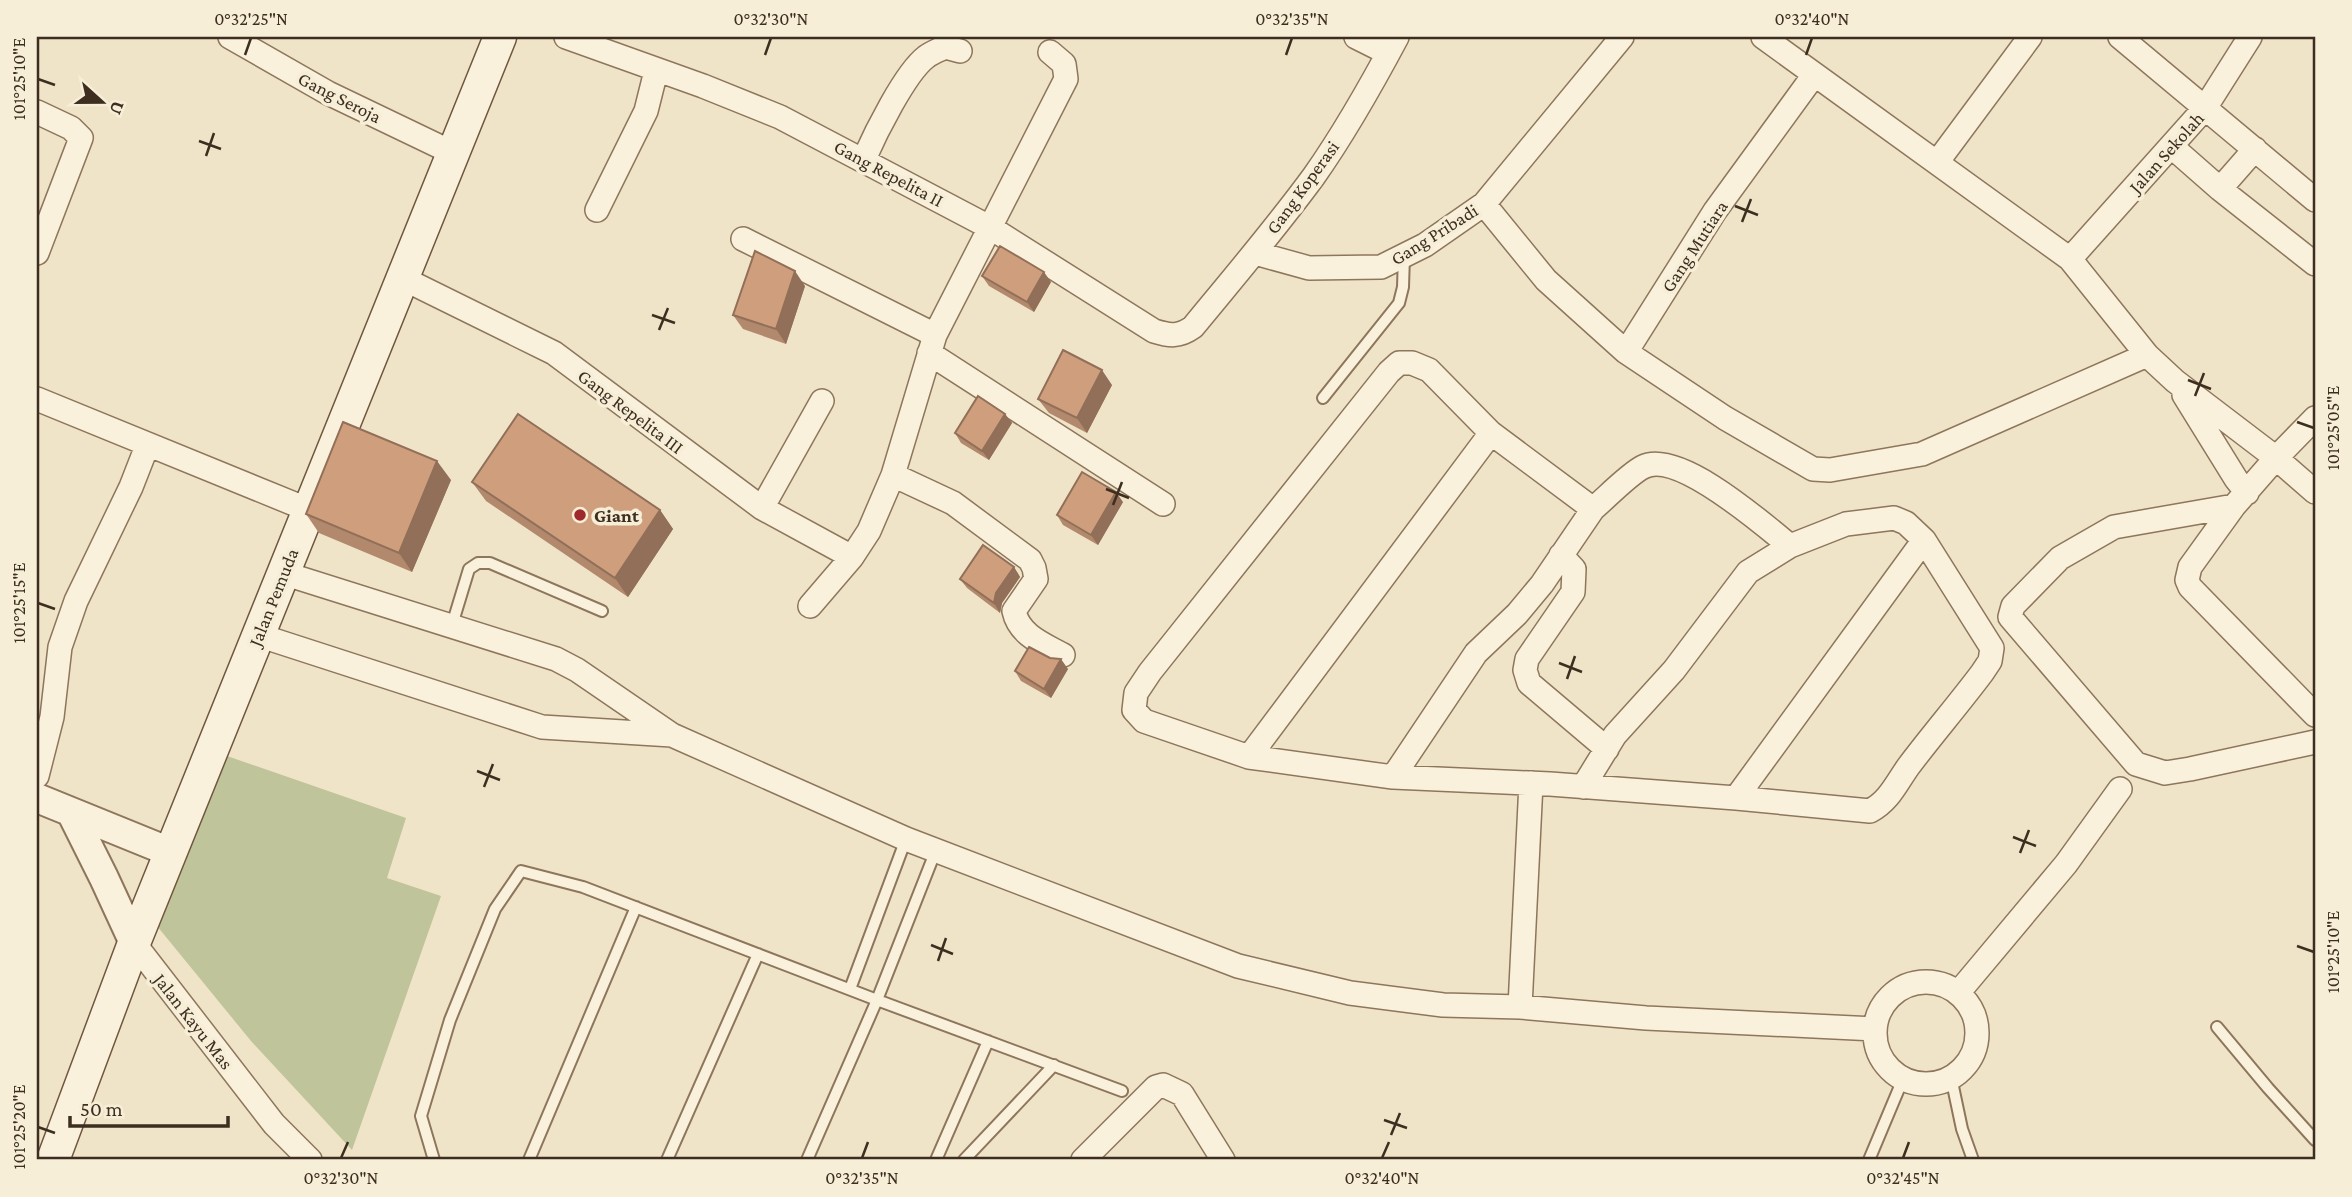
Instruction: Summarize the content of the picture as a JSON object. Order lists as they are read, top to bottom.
{
  "streets": {
    "main road": ["Jalan Pemuda"],
    "street": [
      "Gang Seroja",
      "Jalan Sekolah",
      "Gang Repelita II",
      "Gang Koperasi",
      "Gang Pribadi",
      "Gang Mutiara",
      "Gang Repelita III",
      "Jalan Kayu Mas"
    ]
  },
  "crossings": [
    ["Gang Seroja", "Jalan Pemuda"],
    ["Gang Repelita II", "Gang Koperasi"],
    ["Gang Koperasi", "Gang Pribadi"],
    ["Gang Repelita III", "Jalan Pemuda"],
    ["Jalan Pemuda", "Jalan Kayu Mas"]
  ],
  "places": ["Giant"],
  "scale_bar": "50 m",
  "north": "right",
  "coordinates": [
    "0°32'25\"N",
    "0°32'30\"N",
    "0°32'35\"N",
    "0°32'40\"N",
    "101°25'10\"E",
    "101°25'05\"E",
    "101°25'15\"E",
    "101°25'20\"E",
    "0°32'45\"N"
  ]
}
